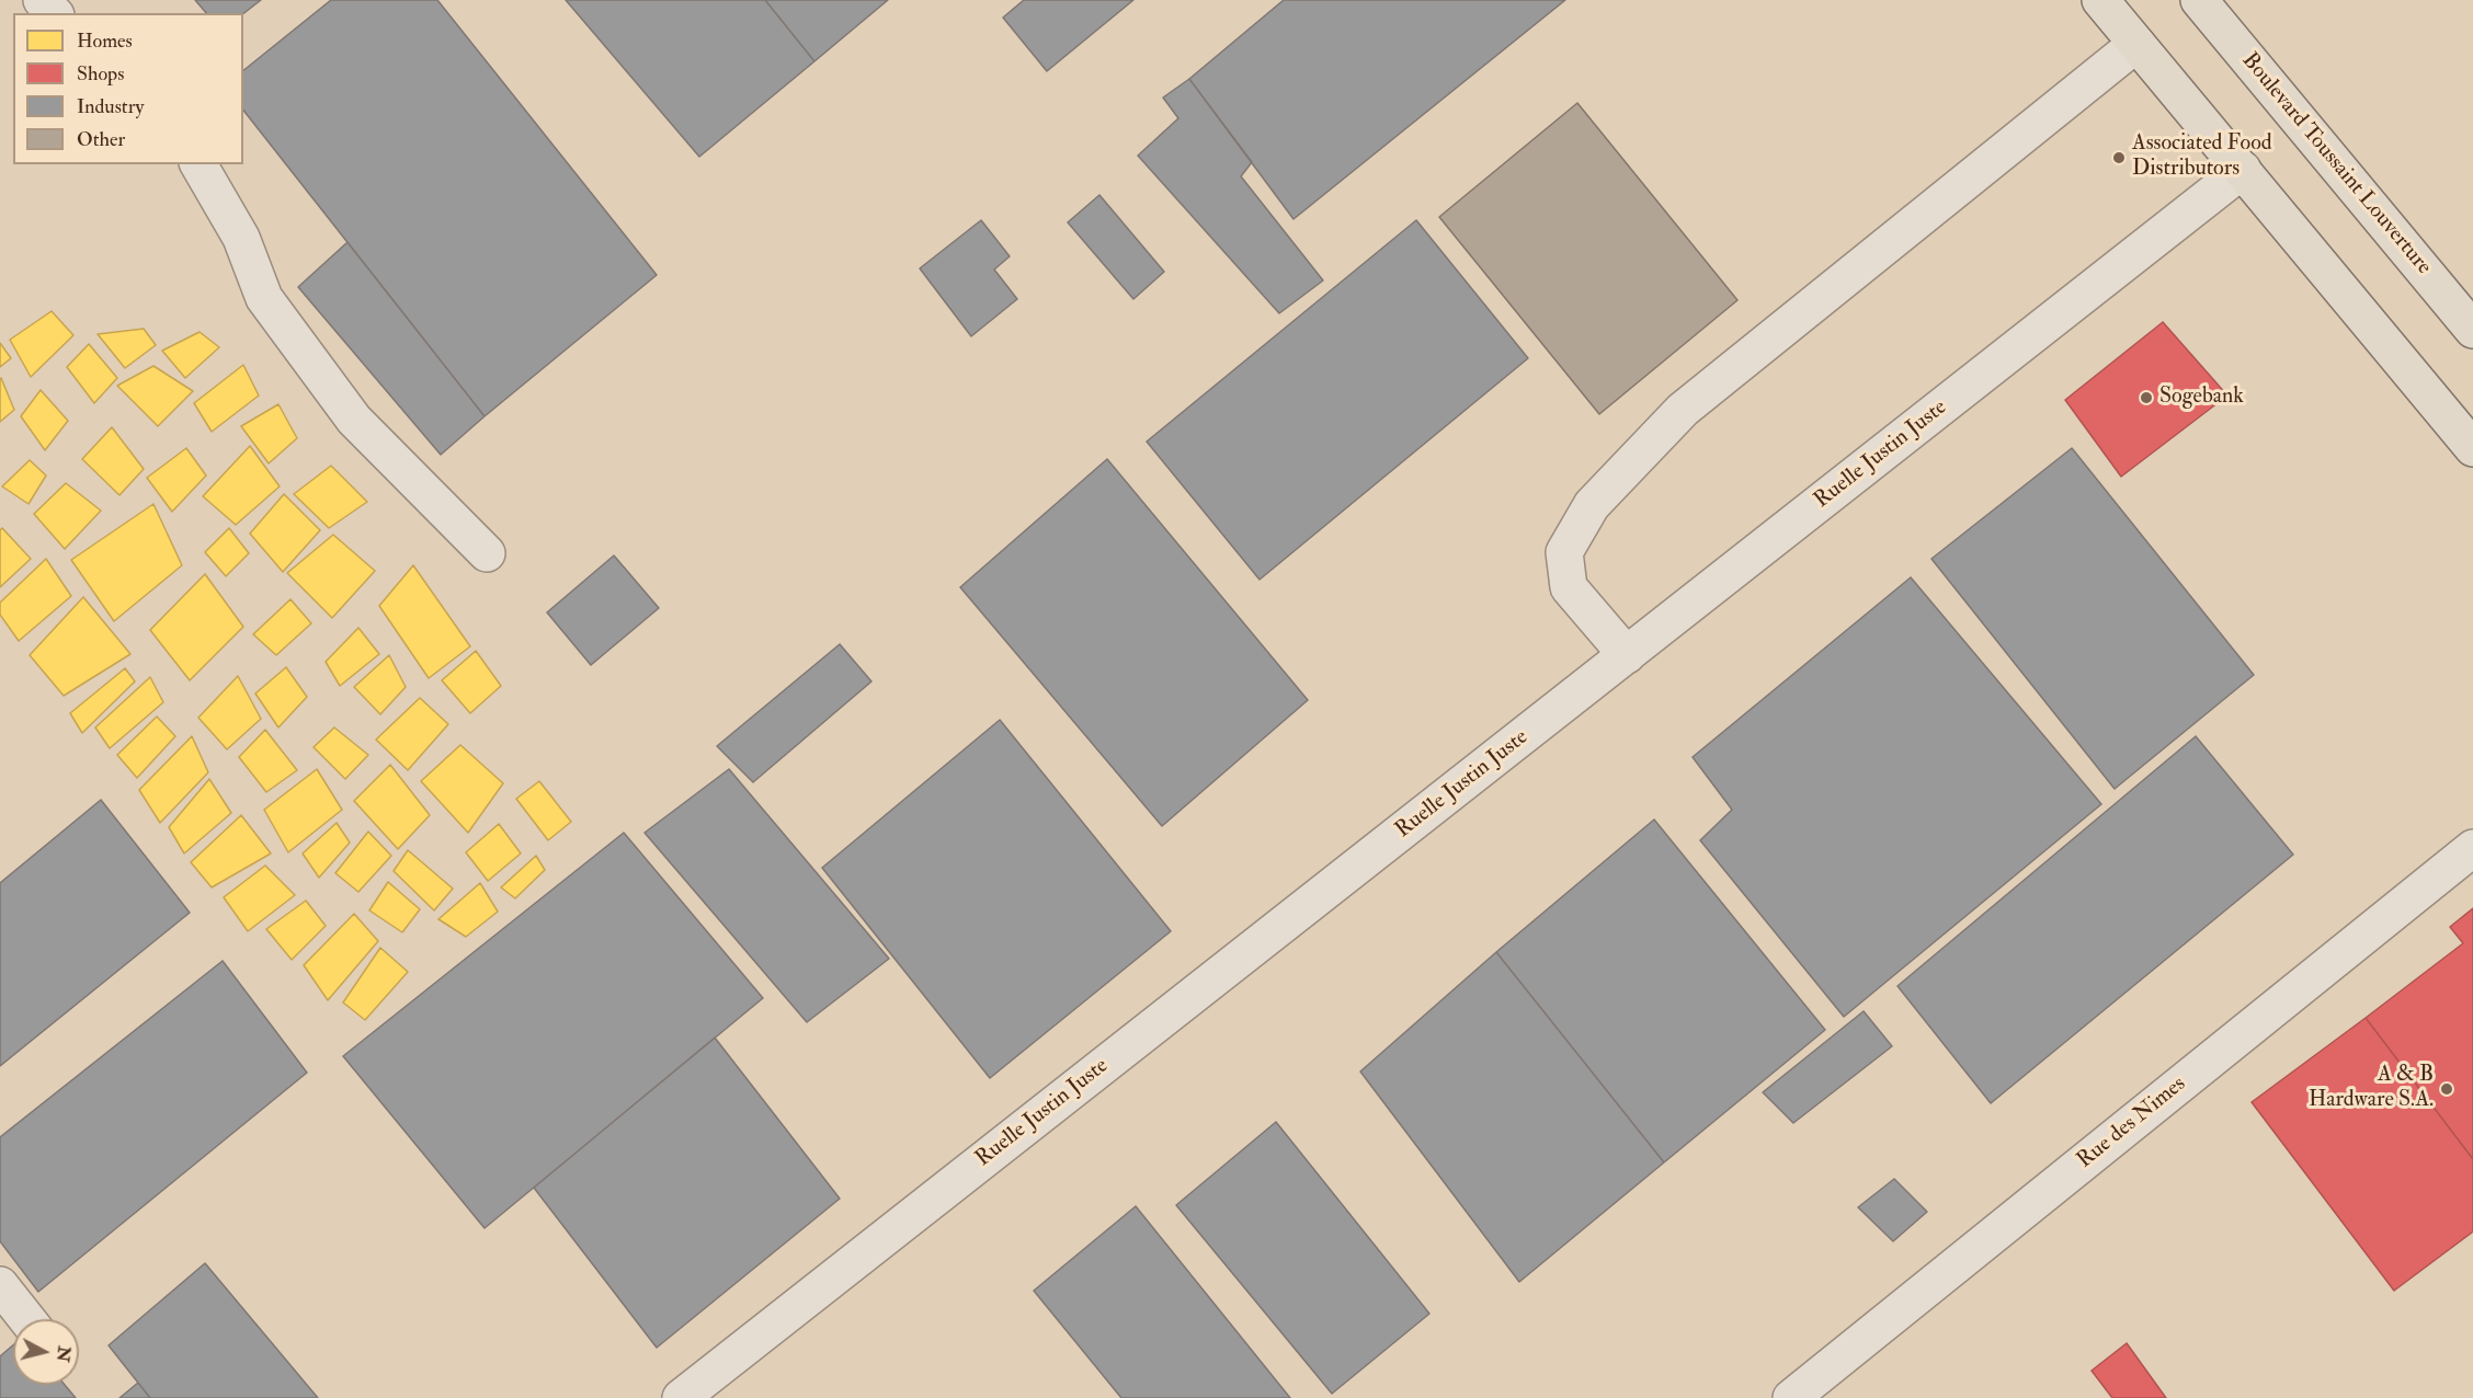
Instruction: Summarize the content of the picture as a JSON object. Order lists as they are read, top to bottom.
{
  "streets": {
    "main road": ["Boulevard Toussaint Louverture"],
    "street": ["Ruelle Justin Juste", "Rue des Nimes"]
  },
  "places": ["Associated Food Distributors", "Sogebank", "A & B Hardware S.A."],
  "legend": [
    "Homes",
    "Shops",
    "Industry",
    "Other"
  ],
  "north": "right"
}
